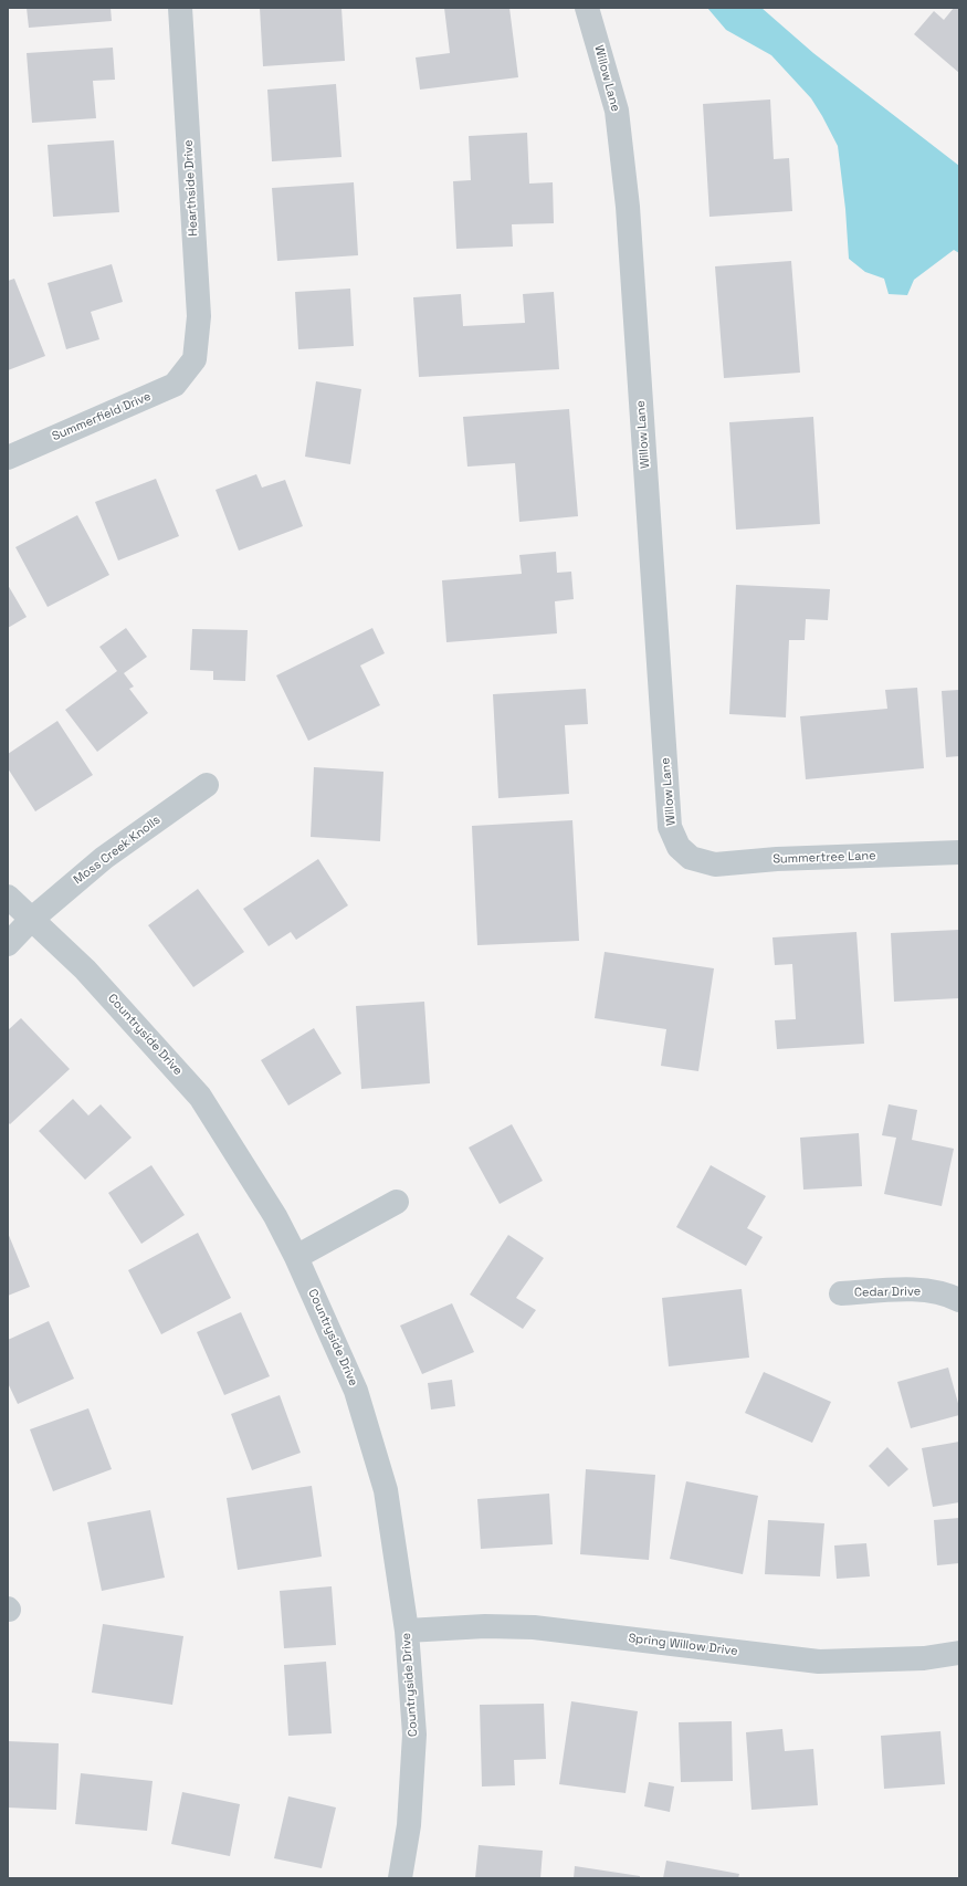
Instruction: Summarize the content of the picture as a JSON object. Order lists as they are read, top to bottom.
{
  "streets": {
    "street": [
      "Willow Lane",
      "Hearthside Drive",
      "Summerfield Drive",
      "Moss Creek Knolls",
      "Summertree Lane",
      "Countryside Drive",
      "Cedar Drive",
      "Spring Willow Drive"
    ]
  },
  "crossings": [
    ["Willow Lane", "Summertree Lane"],
    ["Hearthside Drive", "Summerfield Drive"],
    ["Moss Creek Knolls", "Countryside Drive"],
    ["Countryside Drive", "Spring Willow Drive"]
  ]
}
